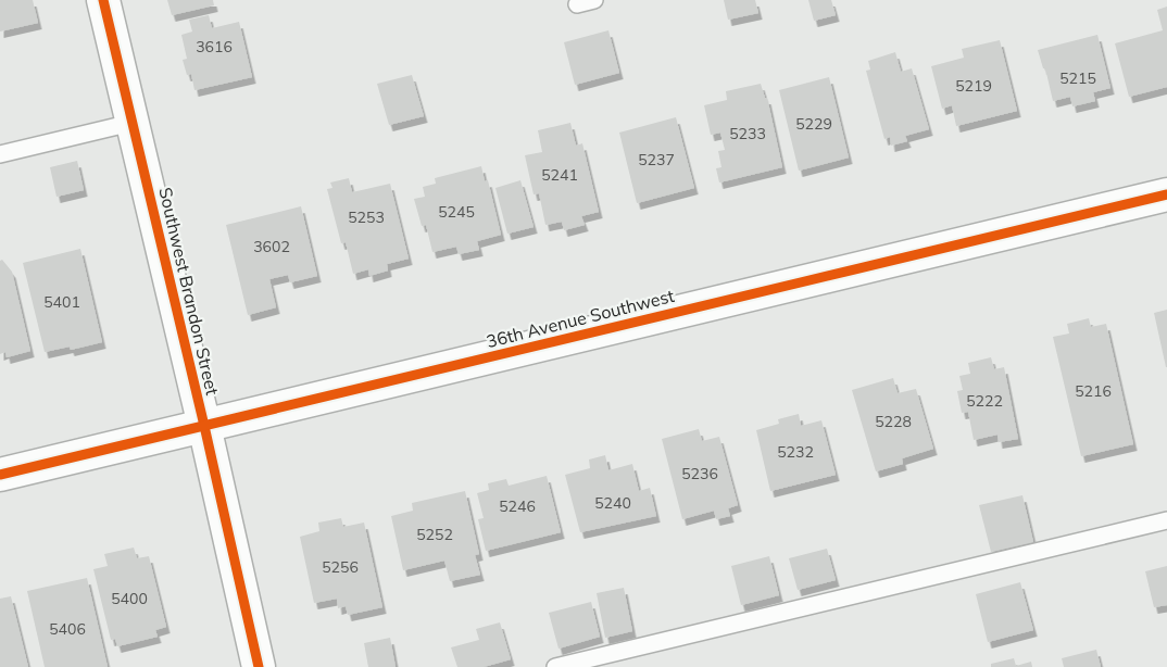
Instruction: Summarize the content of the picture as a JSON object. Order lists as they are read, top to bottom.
{
  "streets": {
    "street": ["Southwest Brandon Street", "36th Avenue Southwest"]
  },
  "crossings": [
    ["Southwest Brandon Street", "36th Avenue Southwest"]
  ],
  "house_numbers": [
    "3616",
    "5215",
    "5219",
    "5229",
    "5233",
    "5237",
    "5241",
    "5245",
    "5253",
    "3602",
    "5401",
    "5216",
    "5222",
    "5228",
    "5232",
    "5236",
    "5240",
    "5246",
    "5252",
    "5256",
    "5400",
    "5406"
  ]
}
